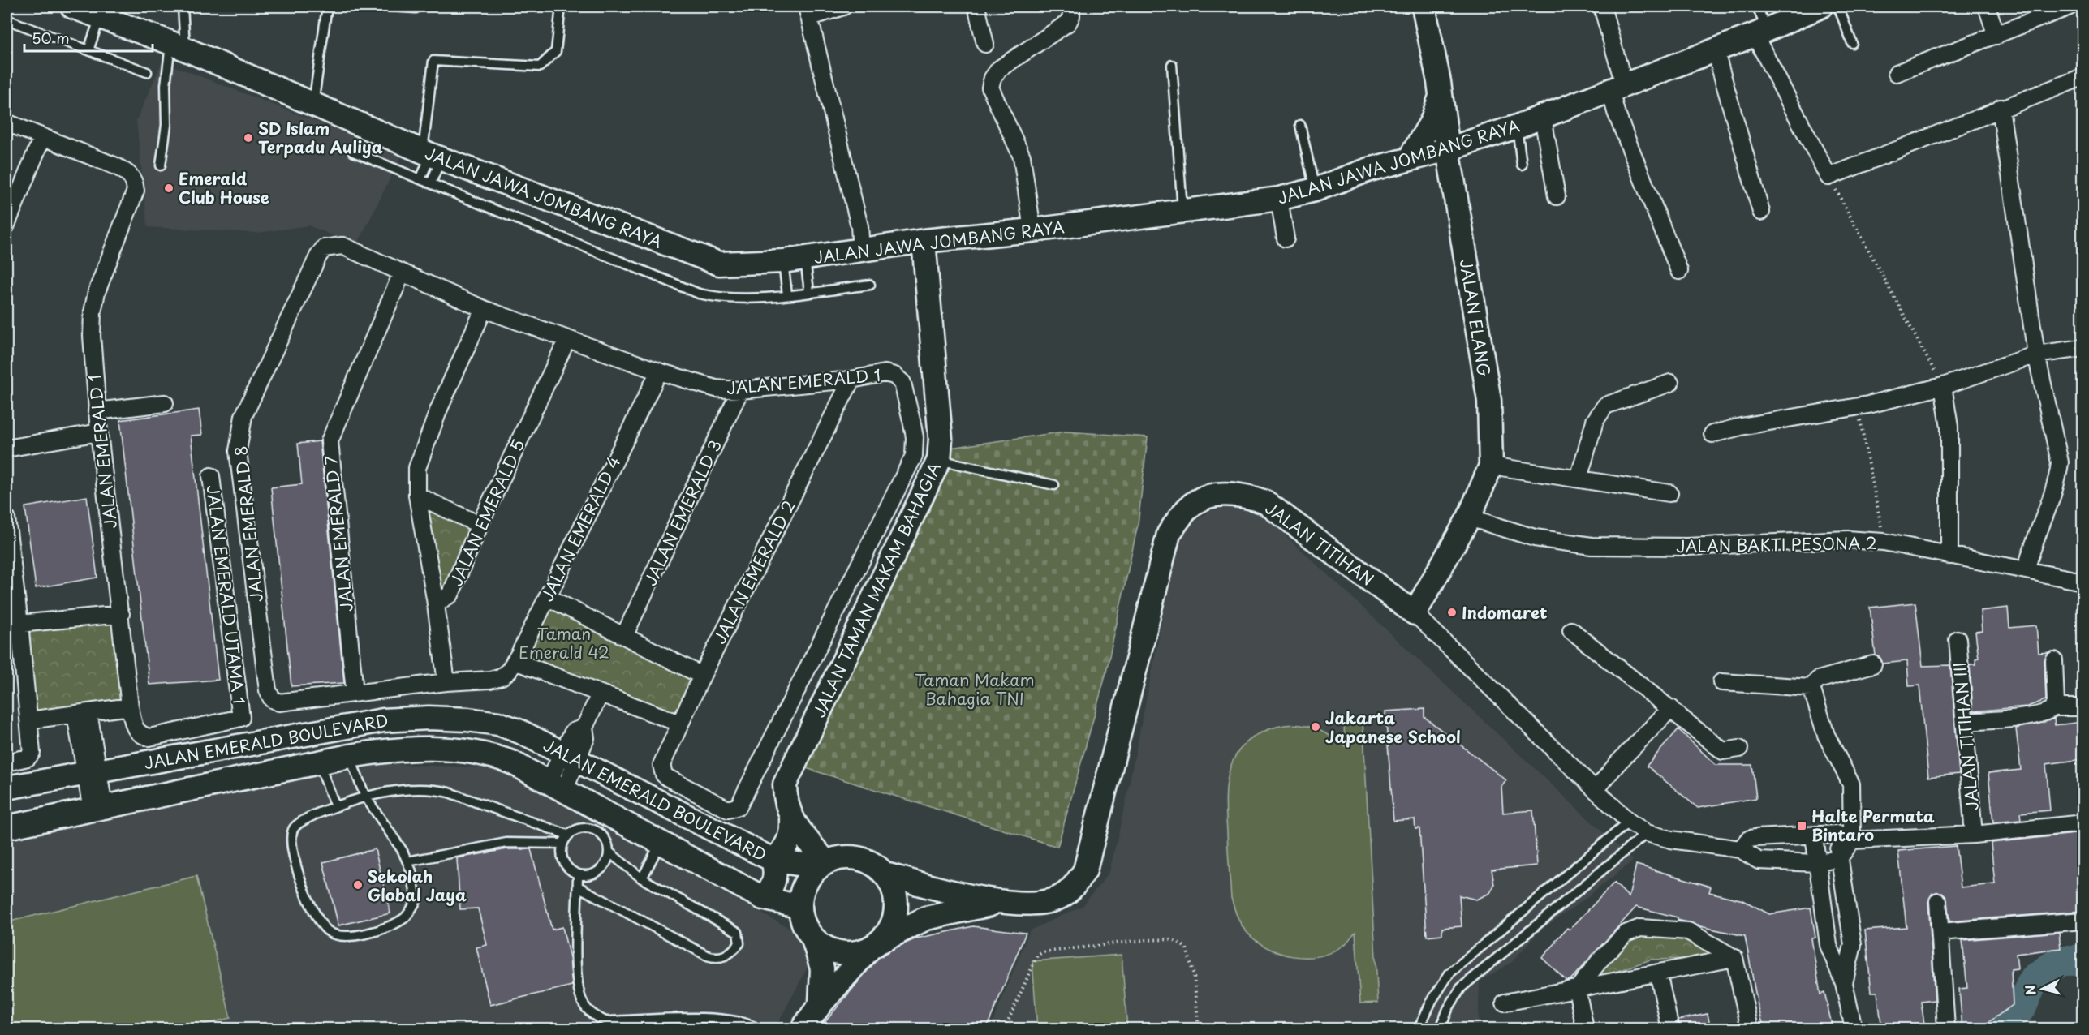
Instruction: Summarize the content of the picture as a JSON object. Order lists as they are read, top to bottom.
{
  "streets": {
    "main road": [
      "JALAN JAWA JOMBANG RAYA",
      "JALAN ELANG",
      "JALAN TITIHAN",
      "JALAN TAMAN MAKAM BAHAGIA",
      "JALAN EMERALD BOULEVARD"
    ],
    "street": [
      "JALAN EMERALD 1",
      "JALAN EMERALD 5",
      "JALAN EMERALD 3",
      "JALAN EMERALD 8",
      "JALAN EMERALD 4",
      "JALAN EMERALD 7",
      "JALAN BAKTI PESONA 2",
      "JALAN EMERALD 2",
      "JALAN EMERALD UTAMA 1",
      "JALAN TITIHAN III"
    ]
  },
  "crossings": [
    ["JALAN JAWA JOMBANG RAYA", "JALAN ELANG"],
    ["JALAN JAWA JOMBANG RAYA", "JALAN TAMAN MAKAM BAHAGIA"],
    ["JALAN ELANG", "JALAN TITIHAN"],
    ["JALAN ELANG", "JALAN BAKTI PESONA 2"],
    ["JALAN EMERALD 1", "JALAN EMERALD 5"],
    ["JALAN EMERALD 1", "JALAN EMERALD 3"],
    ["JALAN EMERALD 1", "JALAN EMERALD 8"],
    ["JALAN EMERALD 1", "JALAN EMERALD 4"],
    ["JALAN EMERALD 1", "JALAN EMERALD 7"],
    ["JALAN EMERALD 1", "JALAN EMERALD 2"],
    ["JALAN EMERALD 1", "JALAN EMERALD UTAMA 1"],
    ["JALAN EMERALD 5", "JALAN EMERALD 4"],
    ["JALAN EMERALD 8", "JALAN EMERALD 4"],
    ["JALAN EMERALD 4", "JALAN EMERALD 7"],
    ["JALAN TITIHAN", "JALAN TAMAN MAKAM BAHAGIA"],
    ["JALAN TITIHAN", "JALAN EMERALD BOULEVARD"],
    ["JALAN TAMAN MAKAM BAHAGIA", "JALAN EMERALD BOULEVARD"]
  ],
  "parks": ["Taman Emerald 42", "Taman Makam Bahagia TNI"],
  "places": {
    "other": [
      "SD Islam Terpadu Auliya",
      "Emerald Club House",
      "Indomaret",
      "Jakarta Japanese School",
      "Sekolah Global Jaya"
    ],
    "transit": ["Halte Permata Bintaro"]
  },
  "scale_bar": "50 m",
  "north": "left"
}
